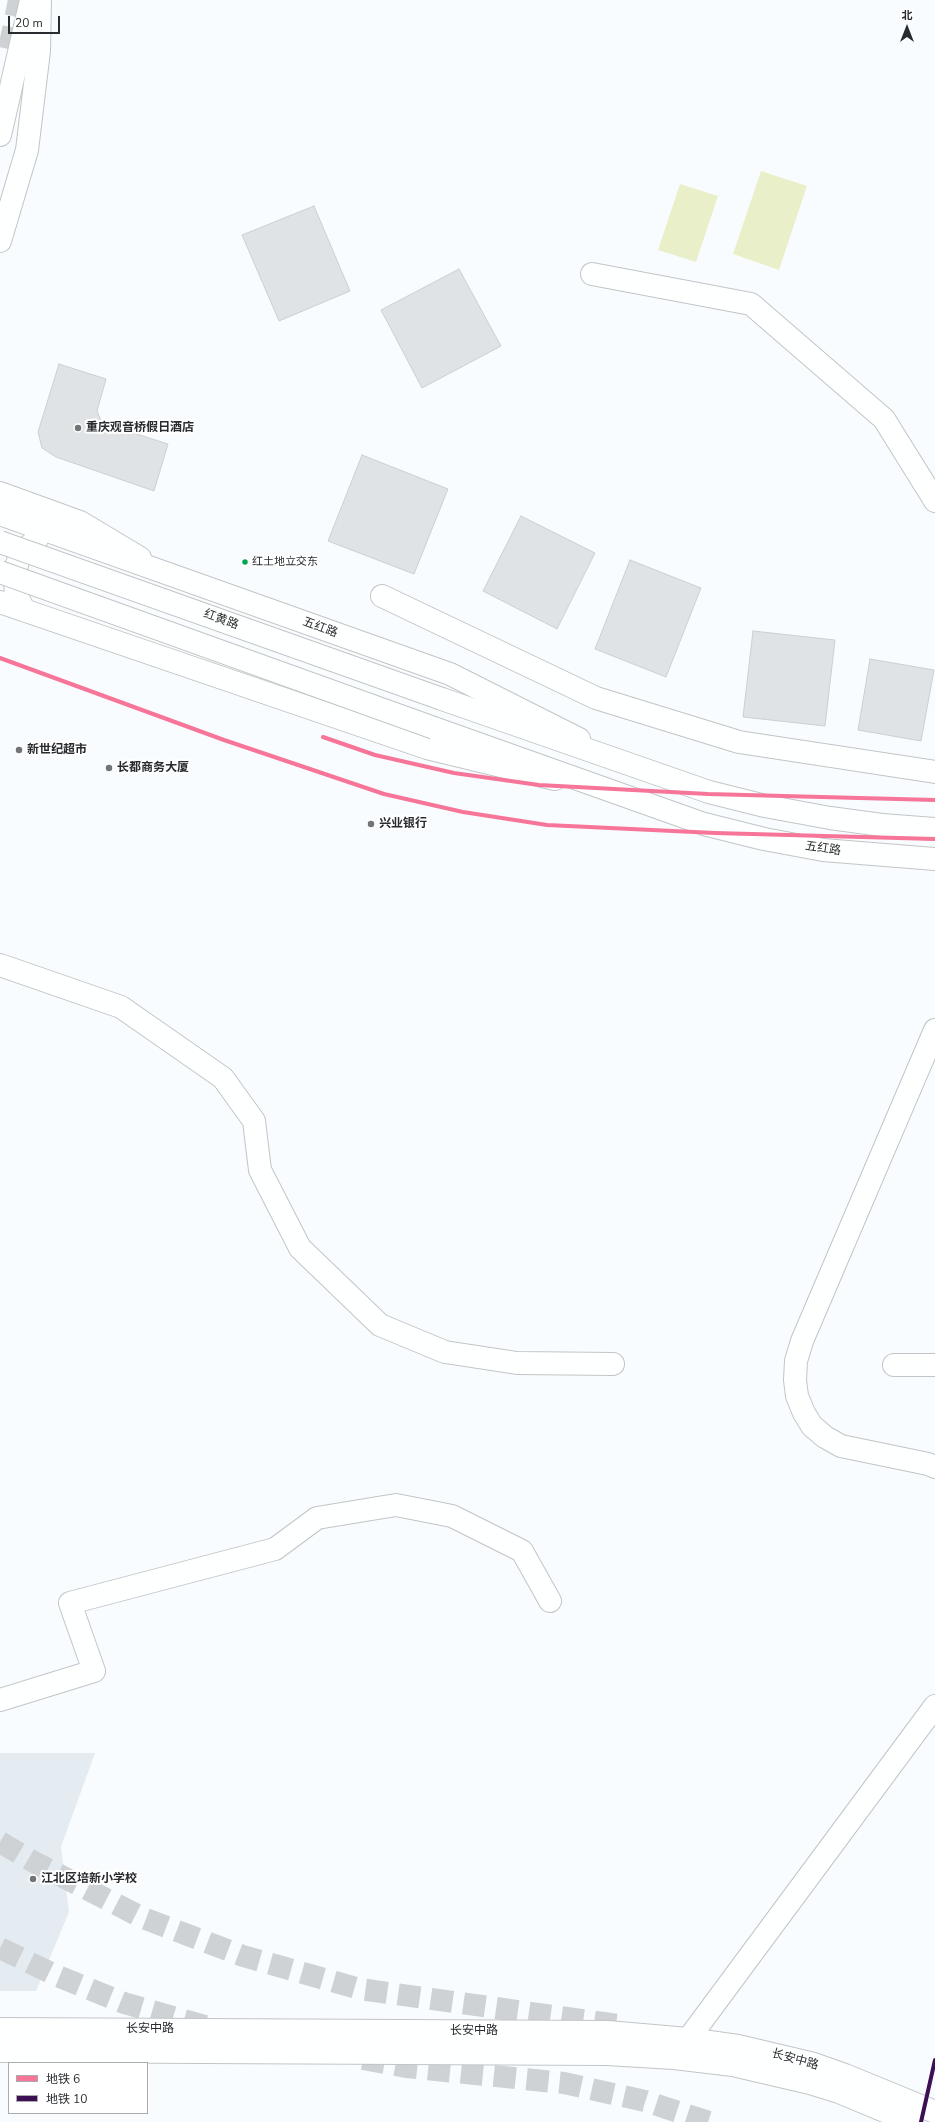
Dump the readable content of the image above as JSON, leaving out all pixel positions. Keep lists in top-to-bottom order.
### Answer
{
  "streets": {
    "main road": ["红黄路", "五红路", "长安中路"]
  },
  "crossings": [
    ["红黄路", "五红路"]
  ],
  "places": [
    "重庆观音桥假日酒店",
    "红土地立交东",
    "新世纪超市",
    "长都商务大厦",
    "兴业银行",
    "江北区培新小学校"
  ],
  "lines": ["metro line 6", "metro line 10"],
  "legend": ["地铁 6", "地铁 10"],
  "scale_bar": "20 m",
  "north": "top"
}
